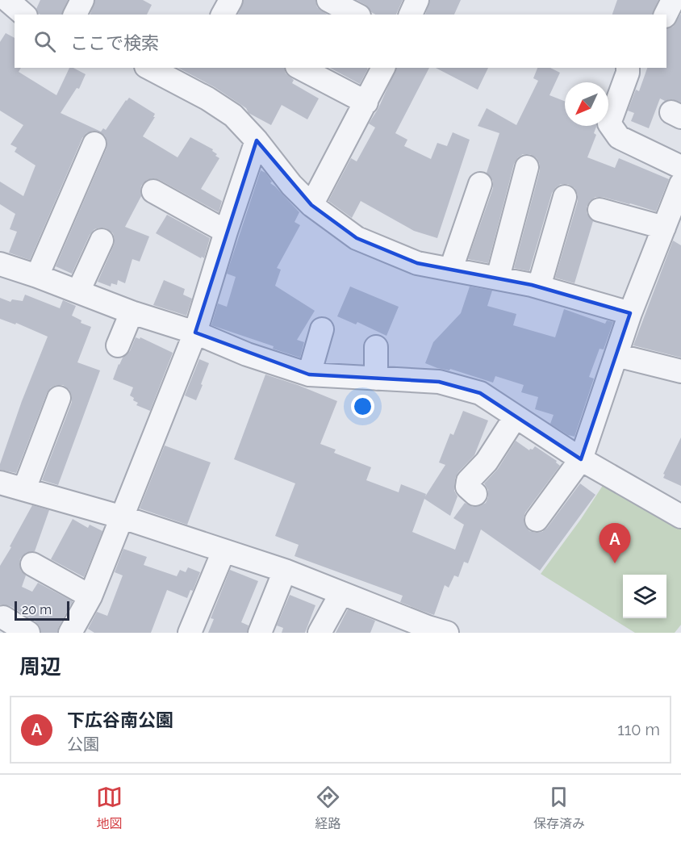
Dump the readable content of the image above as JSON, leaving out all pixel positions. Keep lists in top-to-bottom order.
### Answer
{
  "scale_bar": "20 m",
  "north": "bottom left",
  "page": {
    "search": "ここで検索",
    "pins": "A",
    "scale": "20 m",
    "heading": "周辺",
    "list": [
      {
        "mark": "A",
        "name": "下広谷南公園",
        "note": "公園",
        "value": "110 m"
      }
    ],
    "nav": ["地図", "経路", "保存済み"]
  }
}
